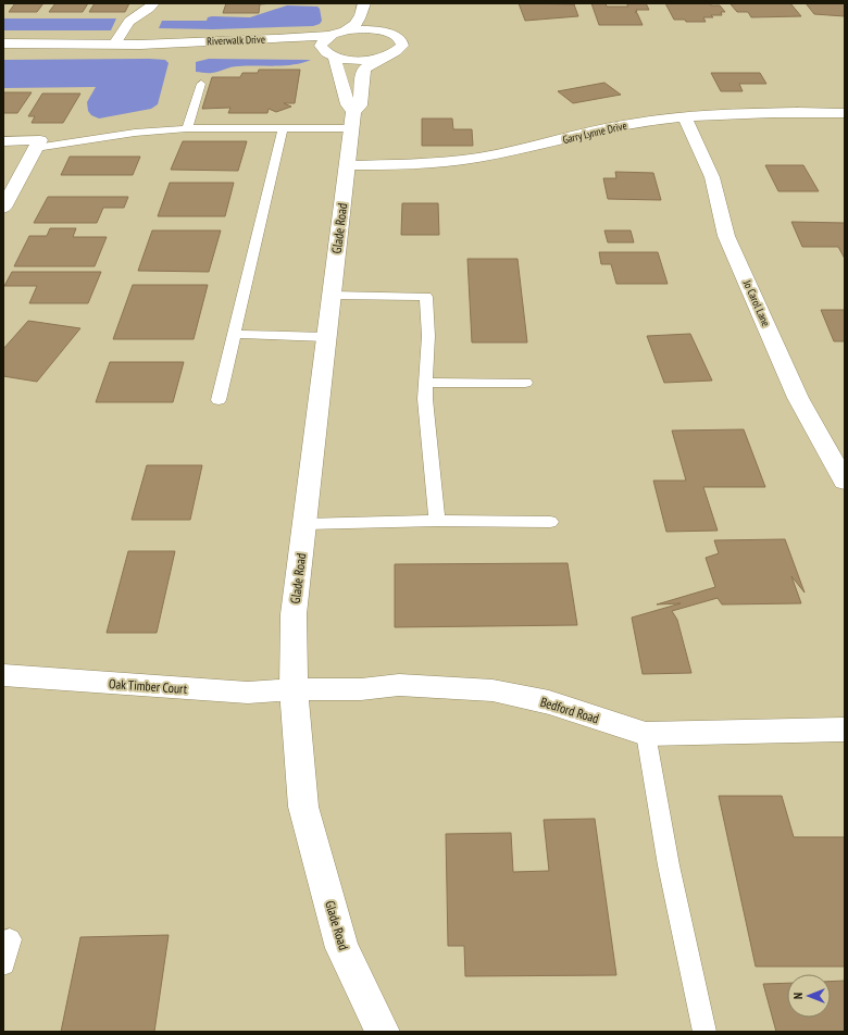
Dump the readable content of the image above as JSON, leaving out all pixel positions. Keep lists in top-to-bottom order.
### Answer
{
  "streets": {
    "street": [
      "Riverwalk Drive",
      "Garry Lynne Drive",
      "Glade Road",
      "Jo Carol Lane",
      "Oak Timber Court",
      "Bedford Road"
    ]
  },
  "crossings": [
    ["Riverwalk Drive", "Glade Road"],
    ["Garry Lynne Drive", "Glade Road"],
    ["Garry Lynne Drive", "Jo Carol Lane"],
    ["Glade Road", "Oak Timber Court"],
    ["Glade Road", "Bedford Road"],
    ["Oak Timber Court", "Bedford Road"]
  ],
  "north": "left"
}
